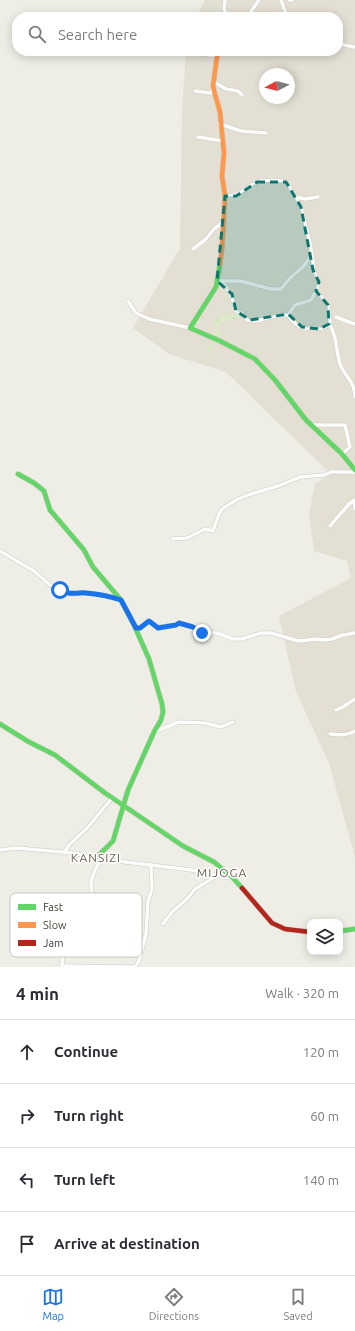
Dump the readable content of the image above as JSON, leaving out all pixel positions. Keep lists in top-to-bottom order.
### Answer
{
  "districts": ["KANSIZI", "MIJOGA"],
  "legend": ["Fast", "Slow", "Jam"],
  "north": "left",
  "page": {
    "search": "Search here",
    "heading": ["4 min", "Walk · 320 m"],
    "list": [
      ["Continue", "120 m"],
      ["Turn right", "60 m"],
      ["Turn left", "140 m"],
      "Arrive at destination"
    ],
    "nav": ["Map", "Directions", "Saved"]
  }
}
